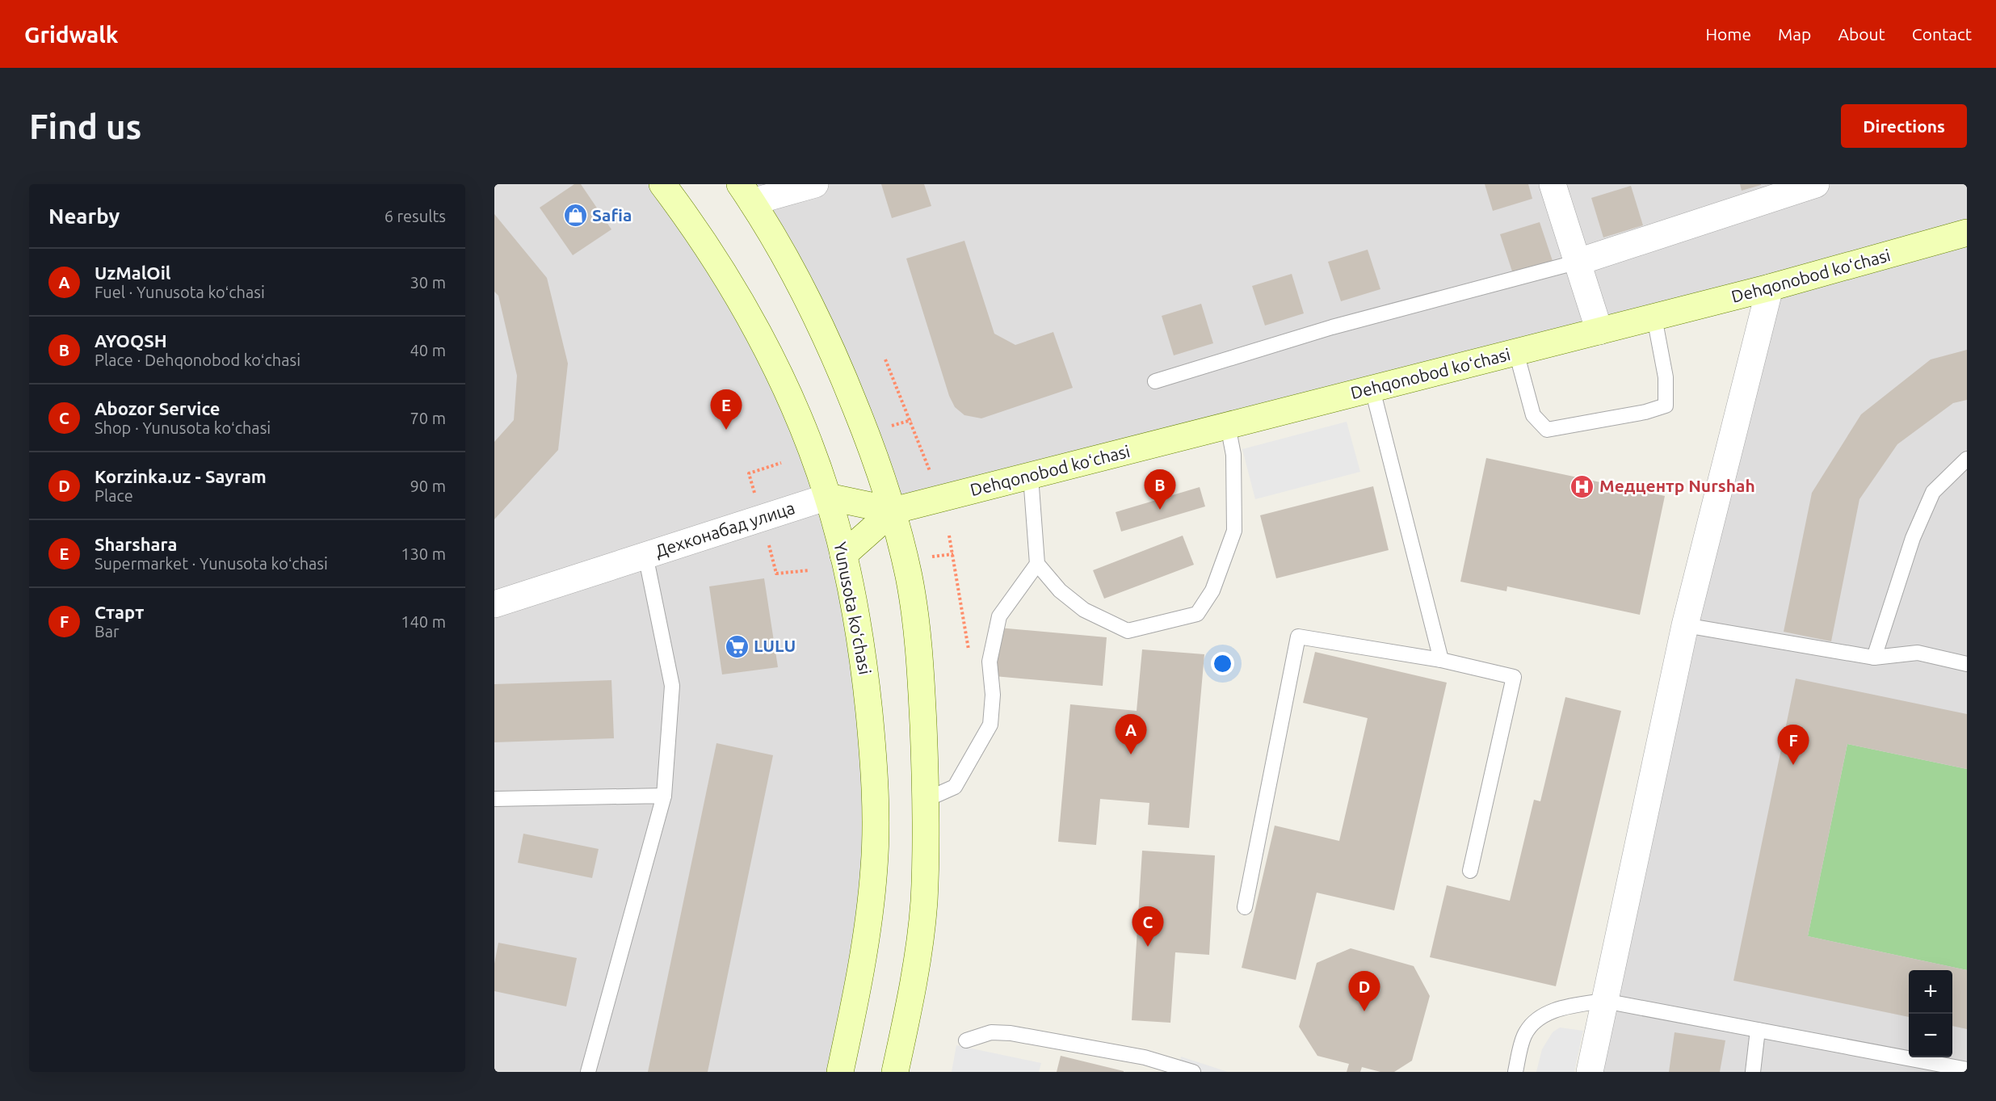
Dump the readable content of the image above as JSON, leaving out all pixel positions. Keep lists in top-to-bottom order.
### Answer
{
  "streets": {
    "main road": ["Dehqonobod koʻchasi", "Дехконабад улица", "Yunusota koʻchasi"]
  },
  "crossings": [
    ["Dehqonobod koʻchasi", "Дехконабад улица"],
    ["Дехконабад улица", "Yunusota koʻchasi"]
  ],
  "places": {
    "shop": ["Safia"],
    "hospital": ["Медцентр Nurshah"],
    "supermarket": ["LULU"]
  },
  "page": {
    "header": "Gridwalk",
    "nav": [
      "Home",
      "Map",
      "About",
      "Contact"
    ],
    "buttons": "Directions",
    "title": "Find us",
    "heading": ["Nearby", "6 results"],
    "list": [
      {
        "mark": "A",
        "name": "UzMalOil",
        "note": "Fuel · Yunusota koʻchasi",
        "value": "30 m"
      },
      {
        "mark": "B",
        "name": "AYOQSH",
        "note": "Place · Dehqonobod koʻchasi",
        "value": "40 m"
      },
      {
        "mark": "C",
        "name": "Abozor Service",
        "note": "Shop · Yunusota koʻchasi",
        "value": "70 m"
      },
      {
        "mark": "D",
        "name": "Korzinka.uz - Sayram",
        "note": "Place",
        "value": "90 m"
      },
      {
        "mark": "E",
        "name": "Sharshara",
        "note": "Supermarket · Yunusota koʻchasi",
        "value": "130 m"
      },
      {
        "mark": "F",
        "name": "Старт",
        "note": "Bar",
        "value": "140 m"
      }
    ],
    "pins": [
      "E",
      "B",
      "A",
      "F",
      "C",
      "D"
    ],
    "map_buttons": ["+", "−"]
  }
}
